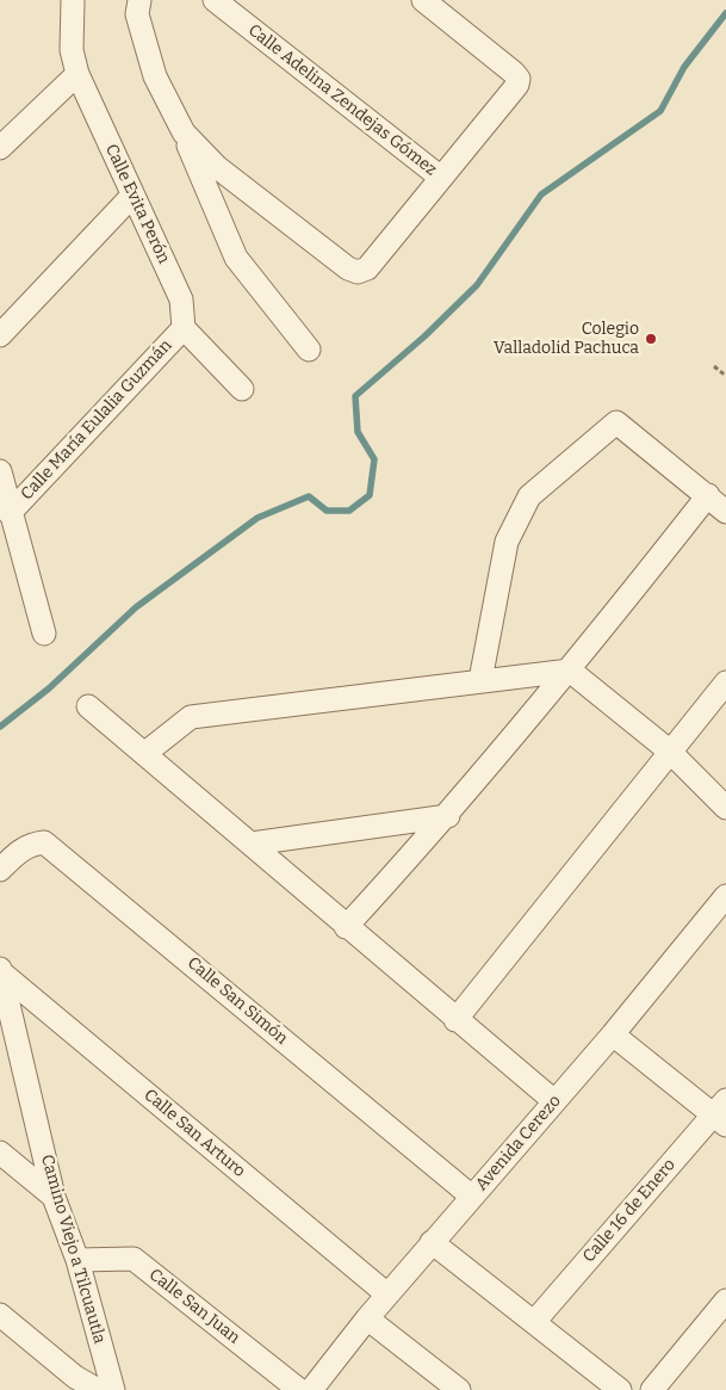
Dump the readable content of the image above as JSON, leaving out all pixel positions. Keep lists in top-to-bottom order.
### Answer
{
  "streets": {
    "street": [
      "Calle Adelina Zendejas Gómez",
      "Calle Evita Perón",
      "Calle María Eulalia Guzmán",
      "Calle San Simón",
      "Calle San Arturo",
      "Avenida Cerezo",
      "Calle 16 de Enero",
      "Camino Viejo a Tilcuautla",
      "Calle San Juan"
    ]
  },
  "crossings": [
    ["Calle Evita Perón", "Calle María Eulalia Guzmán"],
    ["Calle San Simón", "Avenida Cerezo"],
    ["Calle San Arturo", "Avenida Cerezo"],
    ["Calle San Arturo", "Camino Viejo a Tilcuautla"],
    ["Camino Viejo a Tilcuautla", "Calle San Juan"]
  ],
  "places": ["Colegio Valladolid Pachuca"]
}
